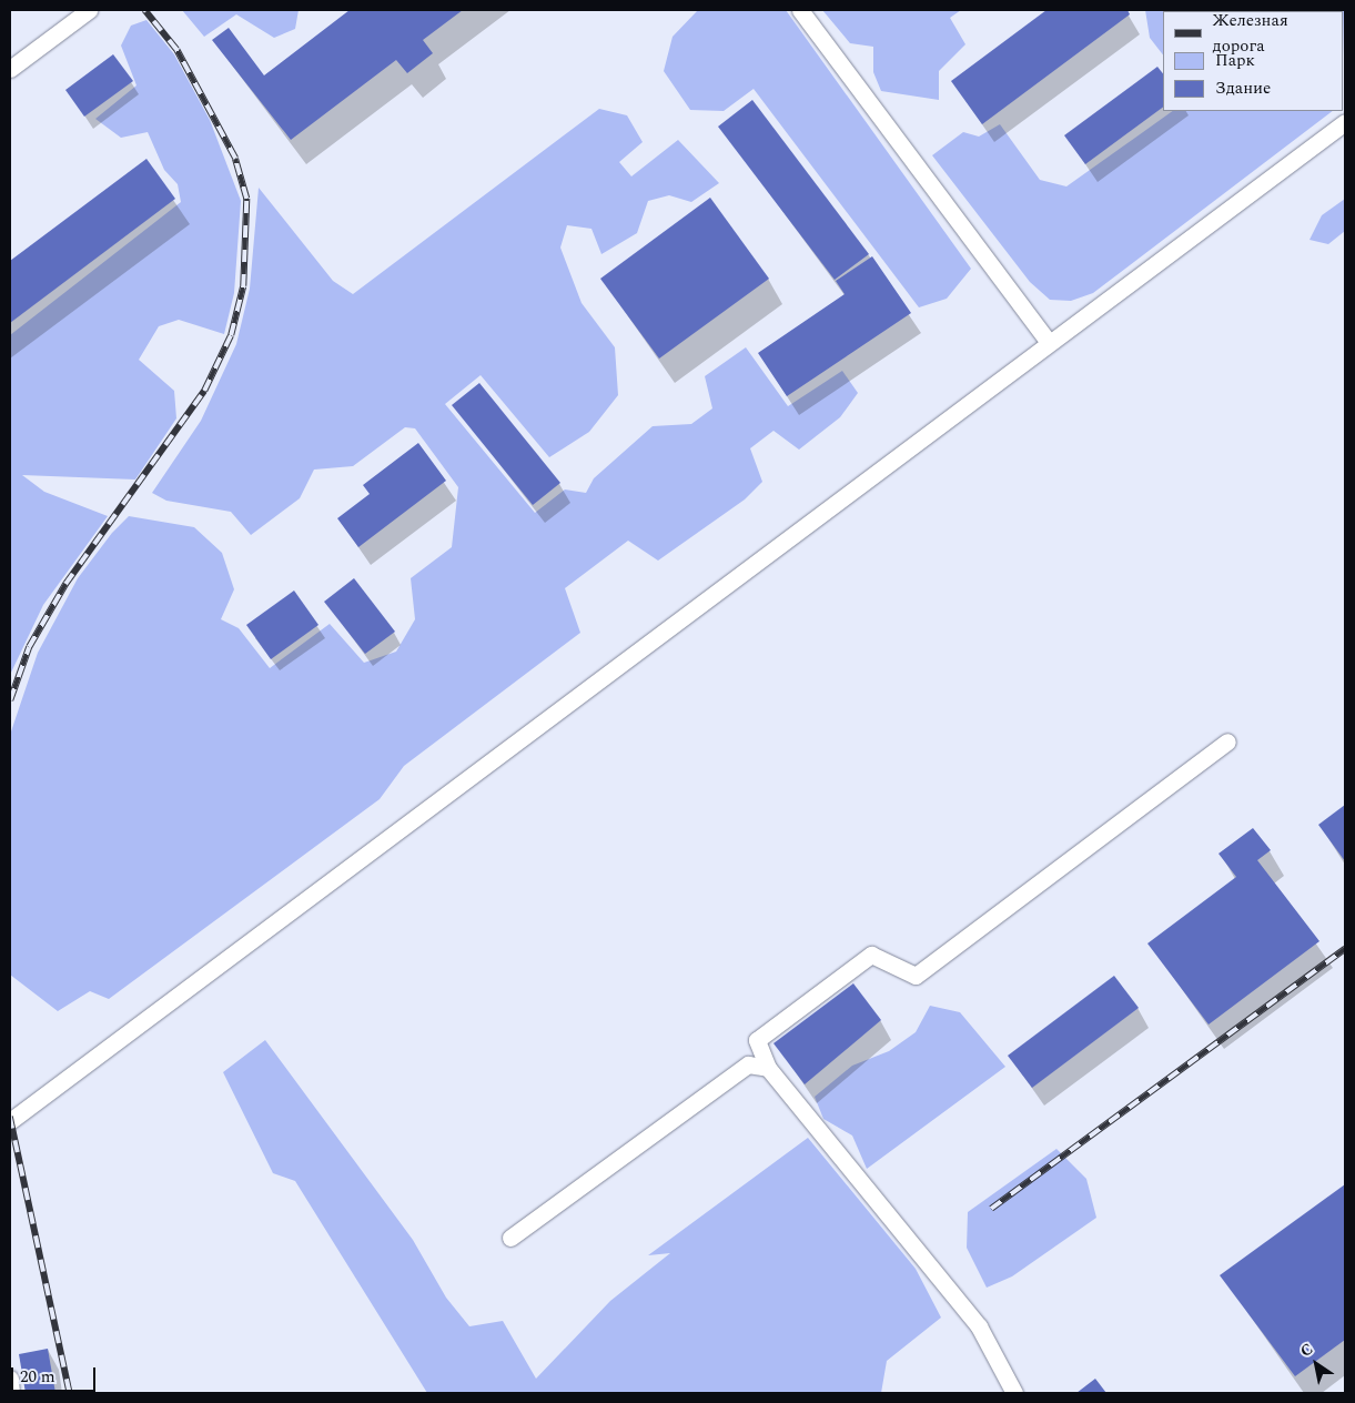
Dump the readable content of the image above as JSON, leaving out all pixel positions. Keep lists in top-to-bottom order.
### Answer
{
  "legend": ["Железная дорога", "Парк", "Здание"],
  "scale_bar": "20 m",
  "north": "top left"
}
